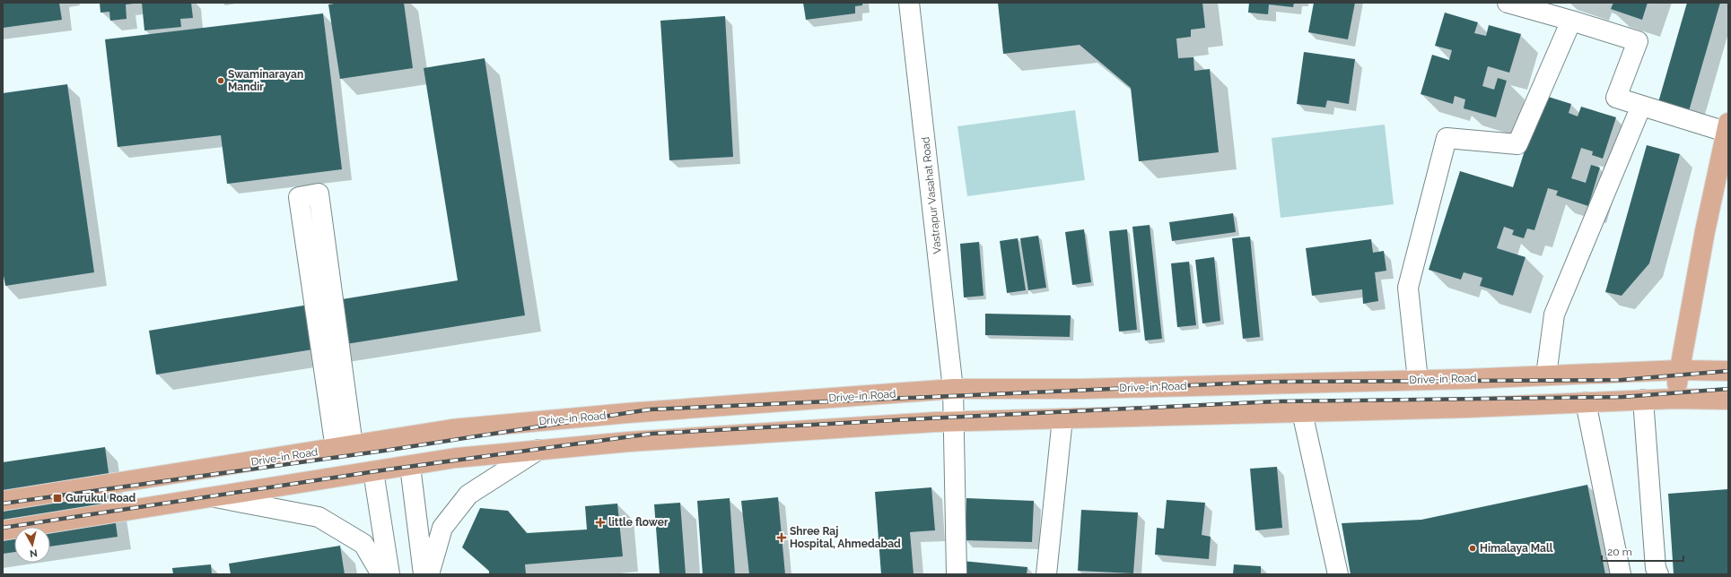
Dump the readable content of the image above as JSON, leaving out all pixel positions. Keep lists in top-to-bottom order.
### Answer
{
  "streets": {
    "main road": ["Drive-in Road"],
    "street": ["Vastrapur Vasahat Road"]
  },
  "crossings": [
    ["Vastrapur Vasahat Road", "Drive-in Road"]
  ],
  "places": {
    "other": ["Swaminarayan Mandir", "Himalaya Mall"],
    "transit": ["Gurukul Road"],
    "health": ["little flower", "Shree Raj Hospital, Ahmedabad"]
  },
  "scale_bar": "20 m",
  "north": "bottom"
}
